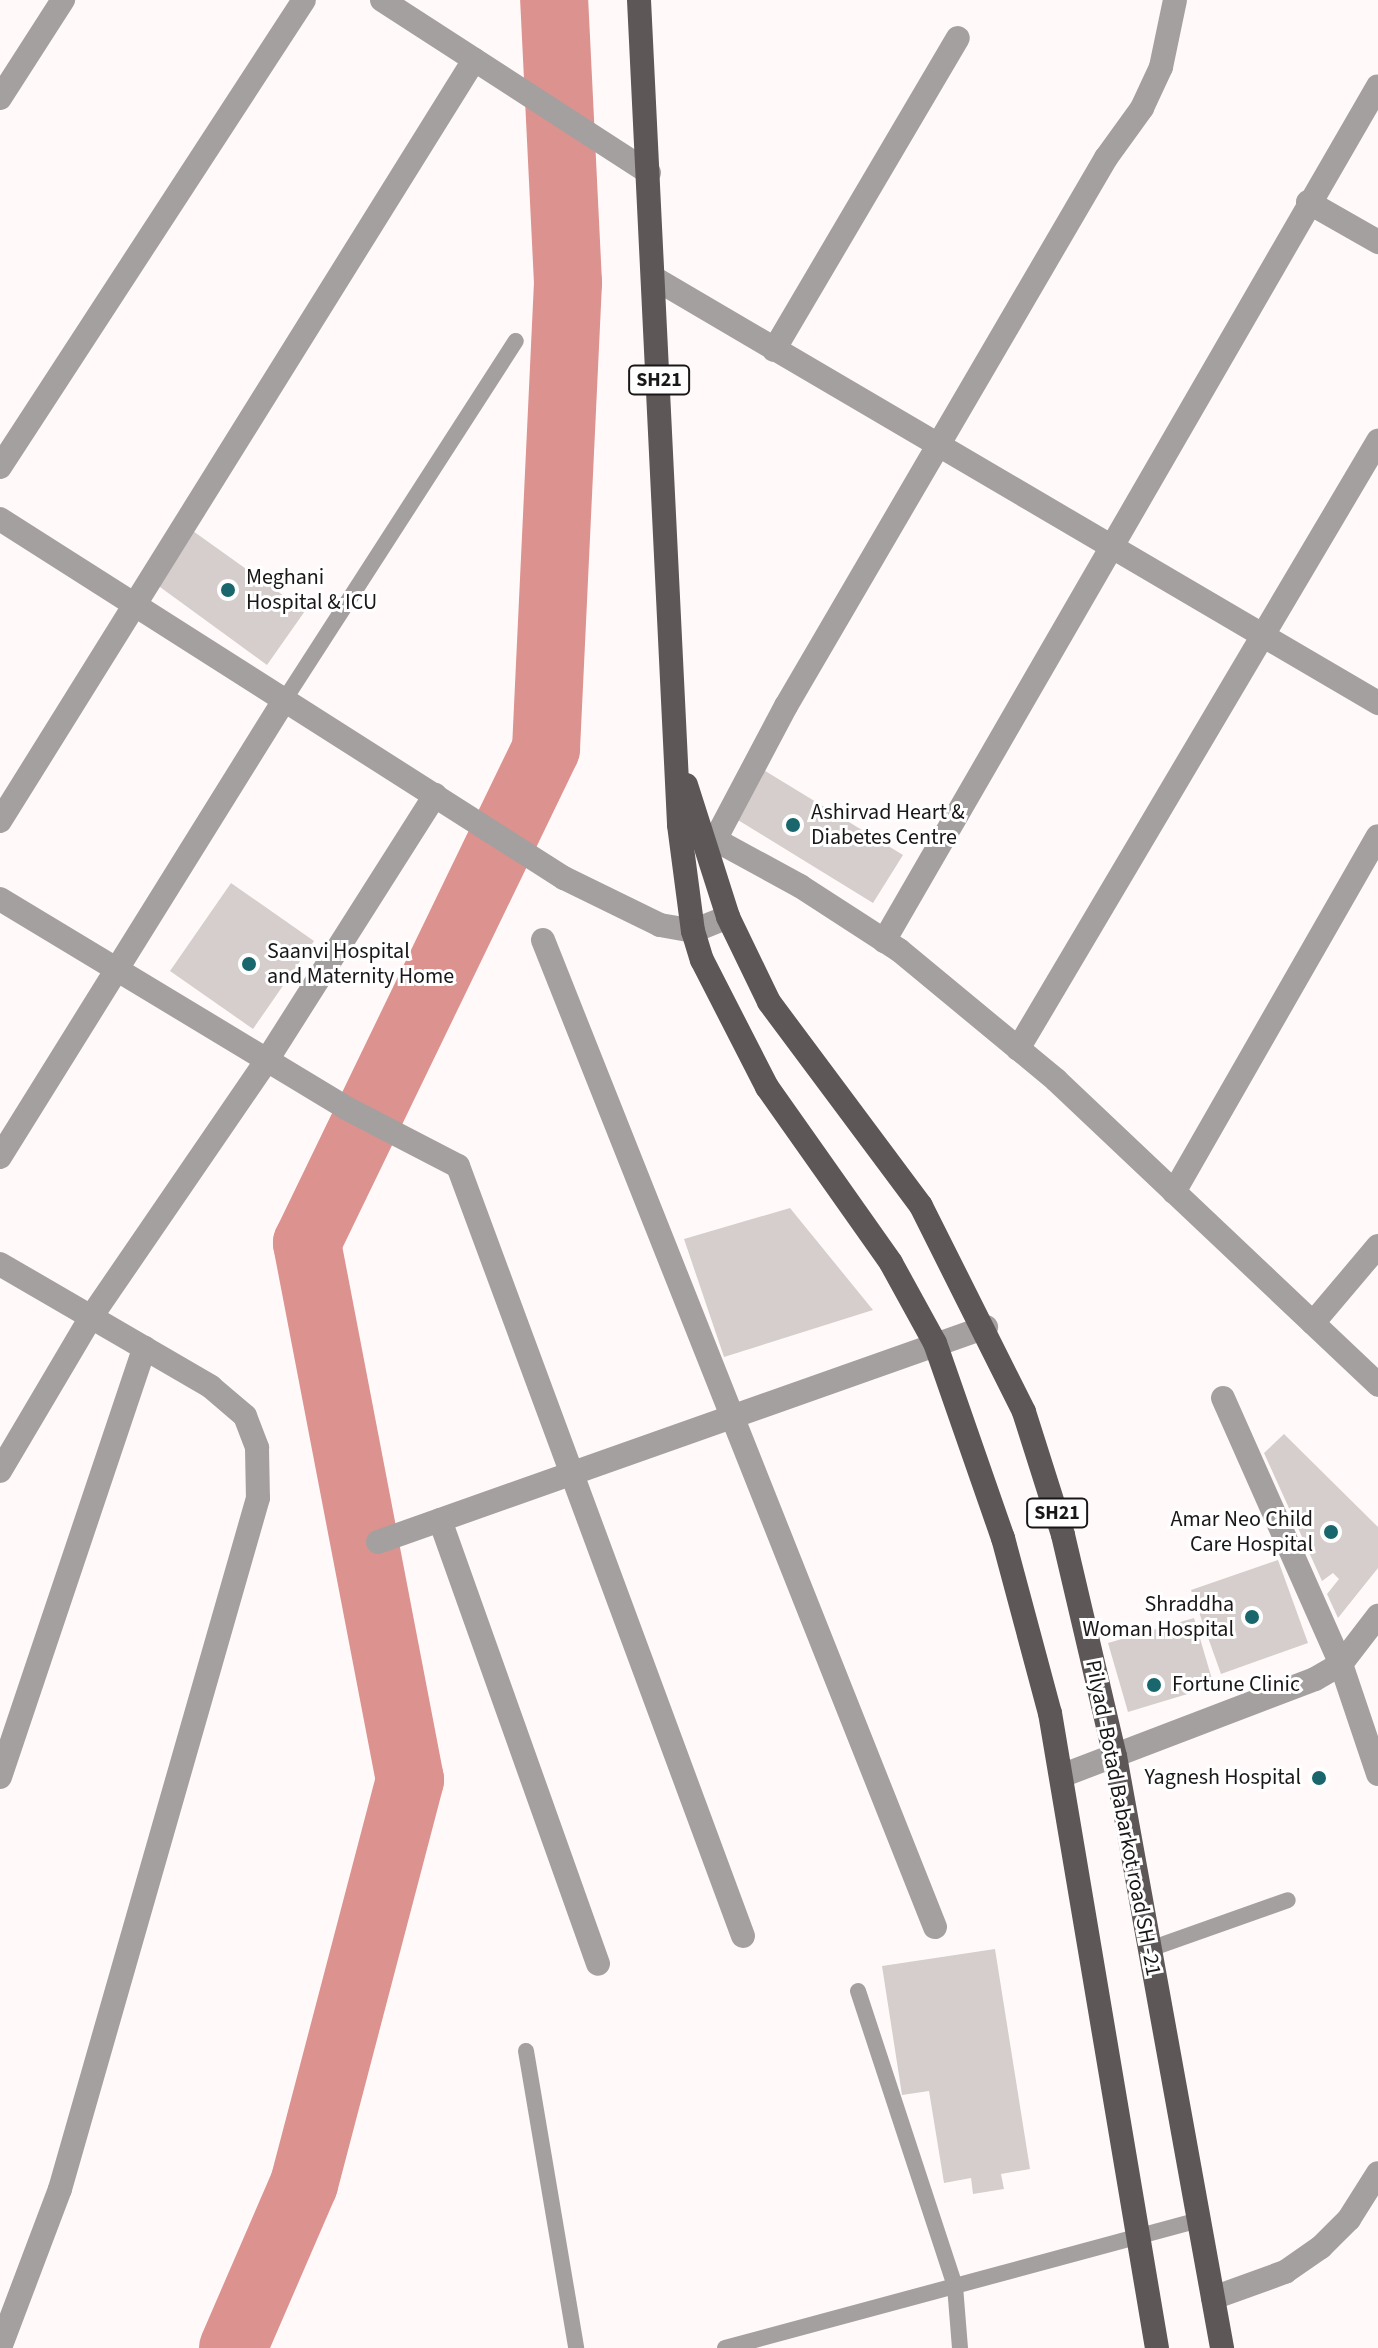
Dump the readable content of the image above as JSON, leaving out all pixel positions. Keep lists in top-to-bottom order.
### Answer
{
  "streets": {
    "main road": ["SH21", "Pilyad -Botad Babarkot road SH -21"]
  },
  "places": [
    "Meghani Hospital & ICU",
    "Ashirvad Heart & Diabetes Centre",
    "Saanvi Hospital and Maternity Home",
    "Amar Neo Child Care Hospital",
    "Shraddha Woman Hospital",
    "Fortune Clinic",
    "Yagnesh Hospital"
  ]
}
